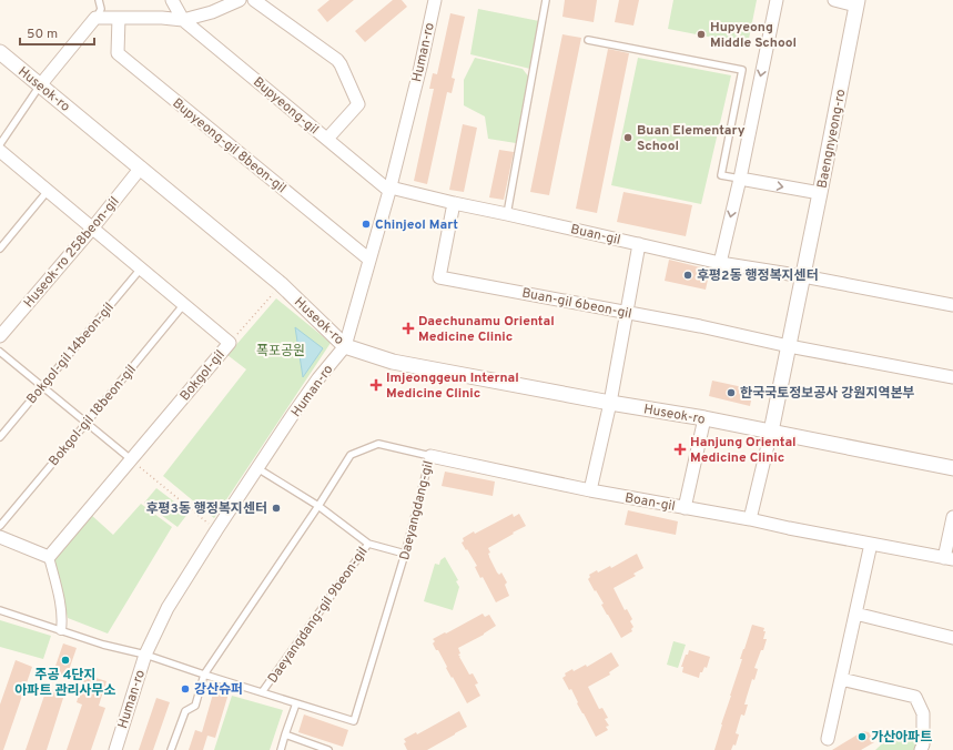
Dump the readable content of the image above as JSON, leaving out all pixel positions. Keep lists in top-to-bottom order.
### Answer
{
  "streets": {
    "street": [
      "Human-ro",
      "Huseok-ro",
      "Bupyeong-gil",
      "Baengnyeong-ro",
      "Bupyeong-gil 8beon-gil",
      "Buan-gil",
      "Huseok-ro 258beon-gil",
      "Buan-gil 6beon-gil",
      "Bokgol-gil",
      "Boan-gil"
    ],
    "lane": [
      "Bokgol-gil 14beon-gil",
      "Bokgol-gil 18beon-gil",
      "Daeyangdang-gil",
      "Daeyangdang-gil 9beon-gil"
    ]
  },
  "crossings": [
    ["Human-ro", "Huseok-ro"],
    ["Human-ro", "Bupyeong-gil"],
    ["Human-ro", "Bupyeong-gil 8beon-gil"],
    ["Human-ro", "Buan-gil"],
    ["Human-ro", "Daeyangdang-gil"],
    ["Human-ro", "Daeyangdang-gil 9beon-gil"],
    ["Huseok-ro", "Baengnyeong-ro"],
    ["Huseok-ro", "Huseok-ro 258beon-gil"],
    ["Bupyeong-gil", "Buan-gil"],
    ["Baengnyeong-ro", "Buan-gil"],
    ["Baengnyeong-ro", "Buan-gil 6beon-gil"],
    ["Buan-gil", "Buan-gil 6beon-gil"],
    ["Huseok-ro 258beon-gil", "Bokgol-gil"],
    ["Bokgol-gil 14beon-gil", "Bokgol-gil"],
    ["Bokgol-gil", "Bokgol-gil 18beon-gil"],
    ["Boan-gil", "Daeyangdang-gil"],
    ["Daeyangdang-gil", "Daeyangdang-gil 9beon-gil"]
  ],
  "parks": ["폭포공원"],
  "places": {
    "other": [
      "Hupyeong Middle School",
      "Buan Elementary School",
      "Chinjeol Mart",
      "후평2동 행정복지센터",
      "한국국토정보공사 강원지역본부",
      "후평3동 행정복지센터",
      "주공 4단지 아파트 관리사무소",
      "강산슈퍼",
      "가산아파트"
    ],
    "health": ["Daechunamu Oriental Medicine Clinic", "Imjeonggeun Internal Medicine Clinic", "Hanjung Oriental Medicine Clinic"]
  },
  "scale_bar": "50 m"
}
